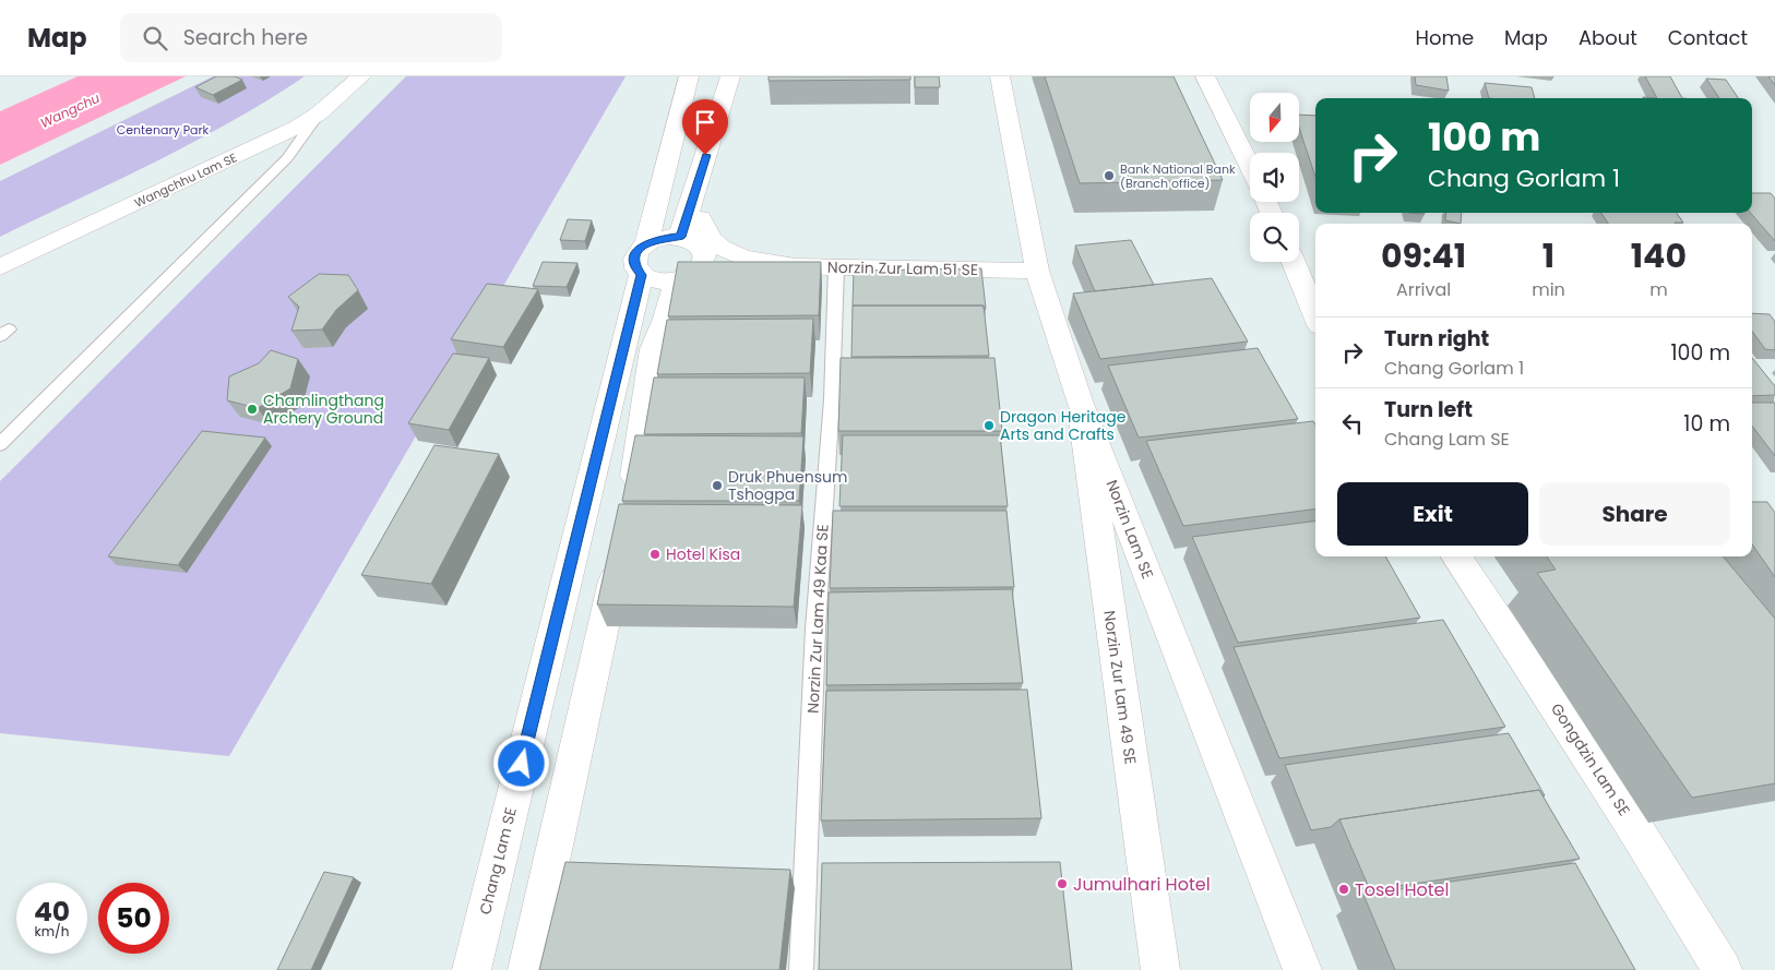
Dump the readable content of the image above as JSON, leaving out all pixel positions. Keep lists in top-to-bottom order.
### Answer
{
  "streets": {
    "main road": [
      "Wangchhu Lam SE",
      "Norzin Zur Lam 51 SE",
      "Norzin Lam SE",
      "Norzin Zur Lam 49 SE",
      "Gongdzin Lam SE",
      "Chang Lam SE"
    ],
    "lane": ["Norzin Zur Lam 49 Kaa SE"]
  },
  "crossings": [
    ["Norzin Zur Lam 51 SE", "Norzin Lam SE"],
    ["Norzin Zur Lam 51 SE", "Norzin Zur Lam 49 Kaa SE"],
    ["Norzin Zur Lam 51 SE", "Chang Lam SE"],
    ["Norzin Lam SE", "Norzin Zur Lam 49 SE"]
  ],
  "water": ["Wangchu"],
  "parks": ["Centenary Park"],
  "places": [
    "Bank National Bank (Branch office)",
    "Chamlingthang Archery Ground",
    "Dragon Heritage Arts and Crafts",
    "Druk Phuensum Tshogpa",
    "Hotel Kisa",
    "Jumulhari Hotel",
    "Tosel Hotel"
  ],
  "north": "bottom",
  "page": {
    "header": "Map",
    "search": "Search here",
    "nav": [
      "Home",
      "Map",
      "About",
      "Contact"
    ],
    "turn": ["100 m", "Chang Gorlam 1"],
    "eta": [
      "09:41",
      "Arrival",
      "1",
      "min",
      "140",
      "m"
    ],
    "list": [
      {
        "name": "Turn right",
        "note": "Chang Gorlam 1",
        "value": "100 m"
      },
      {
        "name": "Turn left",
        "note": "Chang Lam SE",
        "value": "10 m"
      }
    ],
    "buttons": ["Exit", "Share"],
    "speed": "40 km/h",
    "limit": "50"
  }
}
